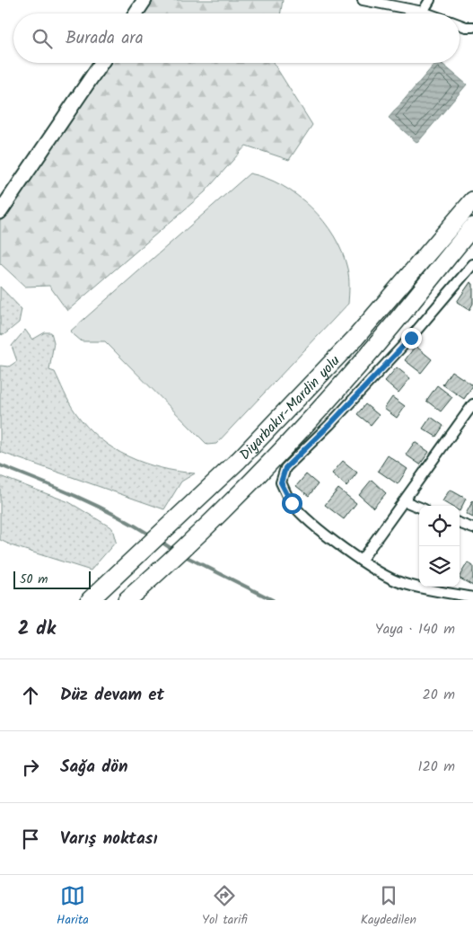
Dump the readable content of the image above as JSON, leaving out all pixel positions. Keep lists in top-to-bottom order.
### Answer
{
  "streets": {
    "highway": ["Diyarbakır-Mardin yolu"]
  },
  "scale_bar": "50 m",
  "page": {
    "search": "Burada ara",
    "scale": "50 m",
    "heading": ["2 dk", "Yaya · 140 m"],
    "list": [
      ["Düz devam et", "20 m"],
      ["Sağa dön", "120 m"],
      "Varış noktası"
    ],
    "nav": ["Harita", "Yol tarifi", "Kaydedilen"]
  }
}
